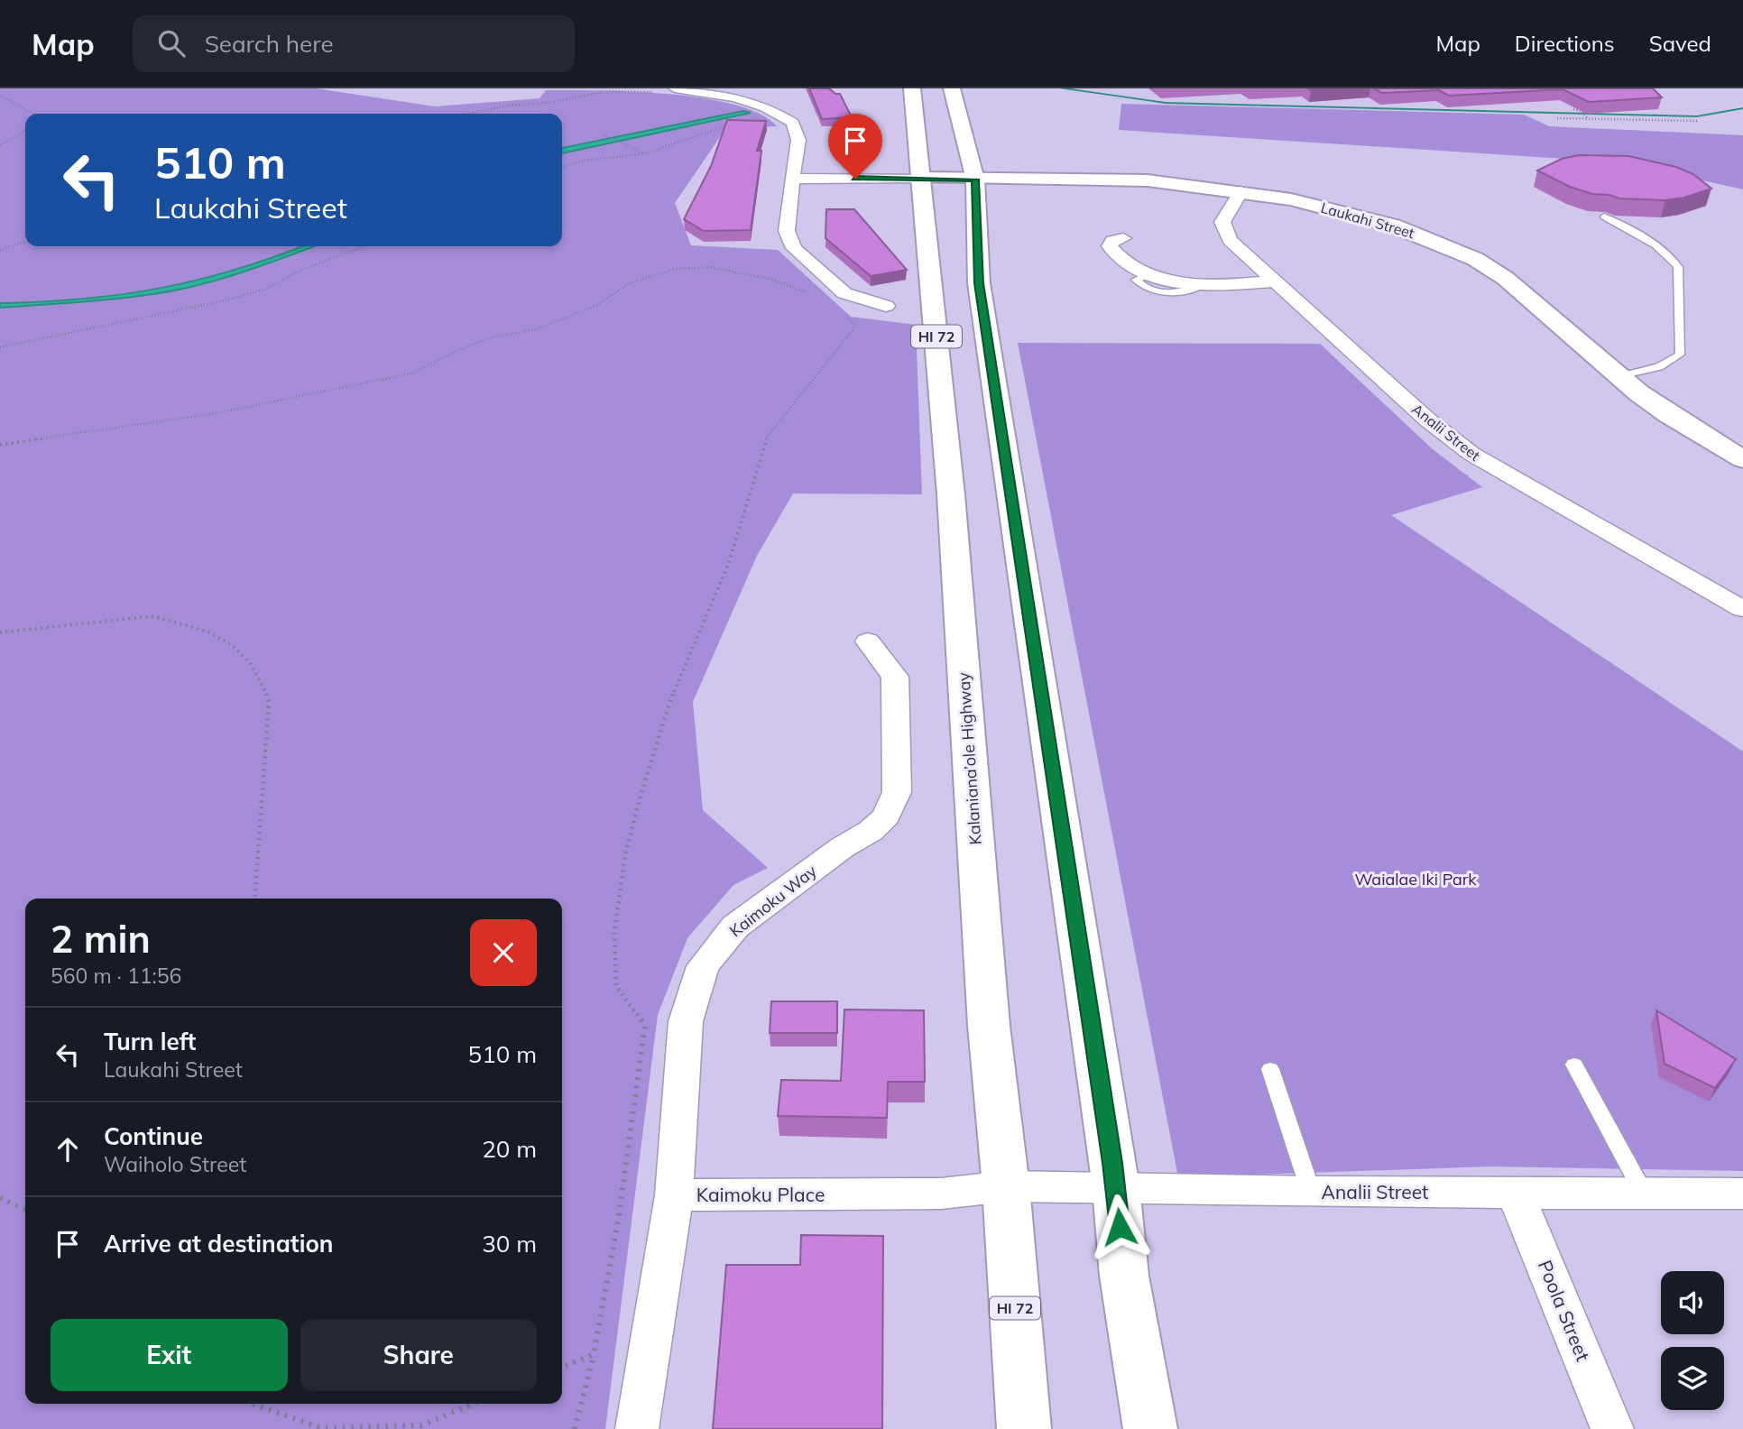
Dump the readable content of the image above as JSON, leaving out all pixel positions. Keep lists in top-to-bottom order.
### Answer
{
  "streets": {
    "main road": ["Laukahi Street", "HI 72", "Kalaniana’ole Highway"],
    "street": [
      "Analii Street",
      "Kaimoku Way",
      "Kaimoku Place",
      "Poola Street"
    ]
  },
  "crossings": [
    ["Laukahi Street", "HI 72"],
    ["Laukahi Street", "Analii Street"],
    ["Laukahi Street", "Kalaniana’ole Highway"],
    ["HI 72", "Analii Street"],
    ["Analii Street", "Kalaniana’ole Highway"],
    ["Analii Street", "Kaimoku Place"],
    ["Analii Street", "Poola Street"],
    ["Kalaniana’ole Highway", "Kaimoku Place"],
    ["Kaimoku Way", "Kaimoku Place"]
  ],
  "parks": ["Waialae Iki Park"],
  "page": {
    "header": "Map",
    "search": "Search here",
    "nav": ["Map", "Directions", "Saved"],
    "turn": ["510 m", "Laukahi Street"],
    "heading": ["2 min", "560 m · 11:56"],
    "list": [
      {
        "name": "Turn left",
        "note": "Laukahi Street",
        "value": "510 m"
      },
      {
        "name": "Continue",
        "note": "Waiholo Street",
        "value": "20 m"
      },
      {
        "name": "Arrive at destination",
        "value": "30 m"
      }
    ],
    "buttons": ["Exit", "Share"]
  }
}
